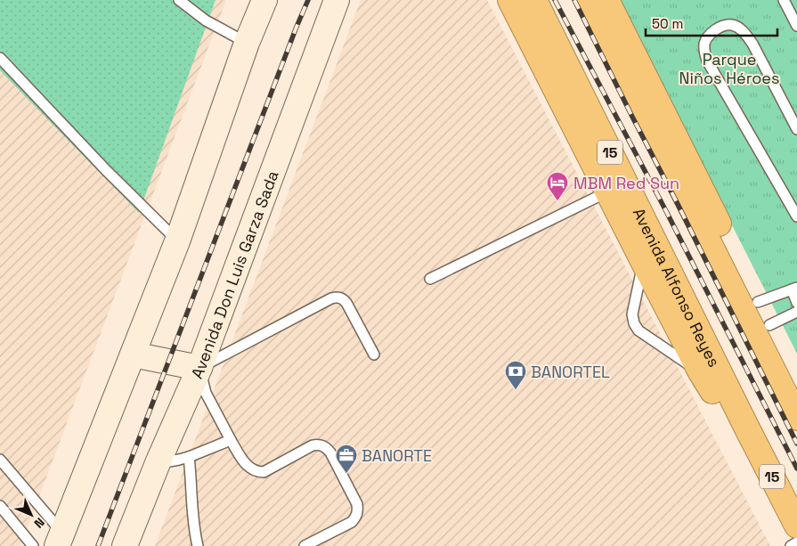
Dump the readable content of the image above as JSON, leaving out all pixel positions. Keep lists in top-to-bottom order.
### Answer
{
  "streets": {
    "highway": ["15", "Avenida Alfonso Reyes"],
    "street": ["Avenida Don Luis Garza Sada"]
  },
  "parks": ["Parque Niños Héroes"],
  "places": {
    "hotel": ["MBM Red Sun"],
    "bank": ["BANORTEL"],
    "office": ["BANORTE"]
  },
  "scale_bar": "50 m",
  "north": "bottom right"
}
